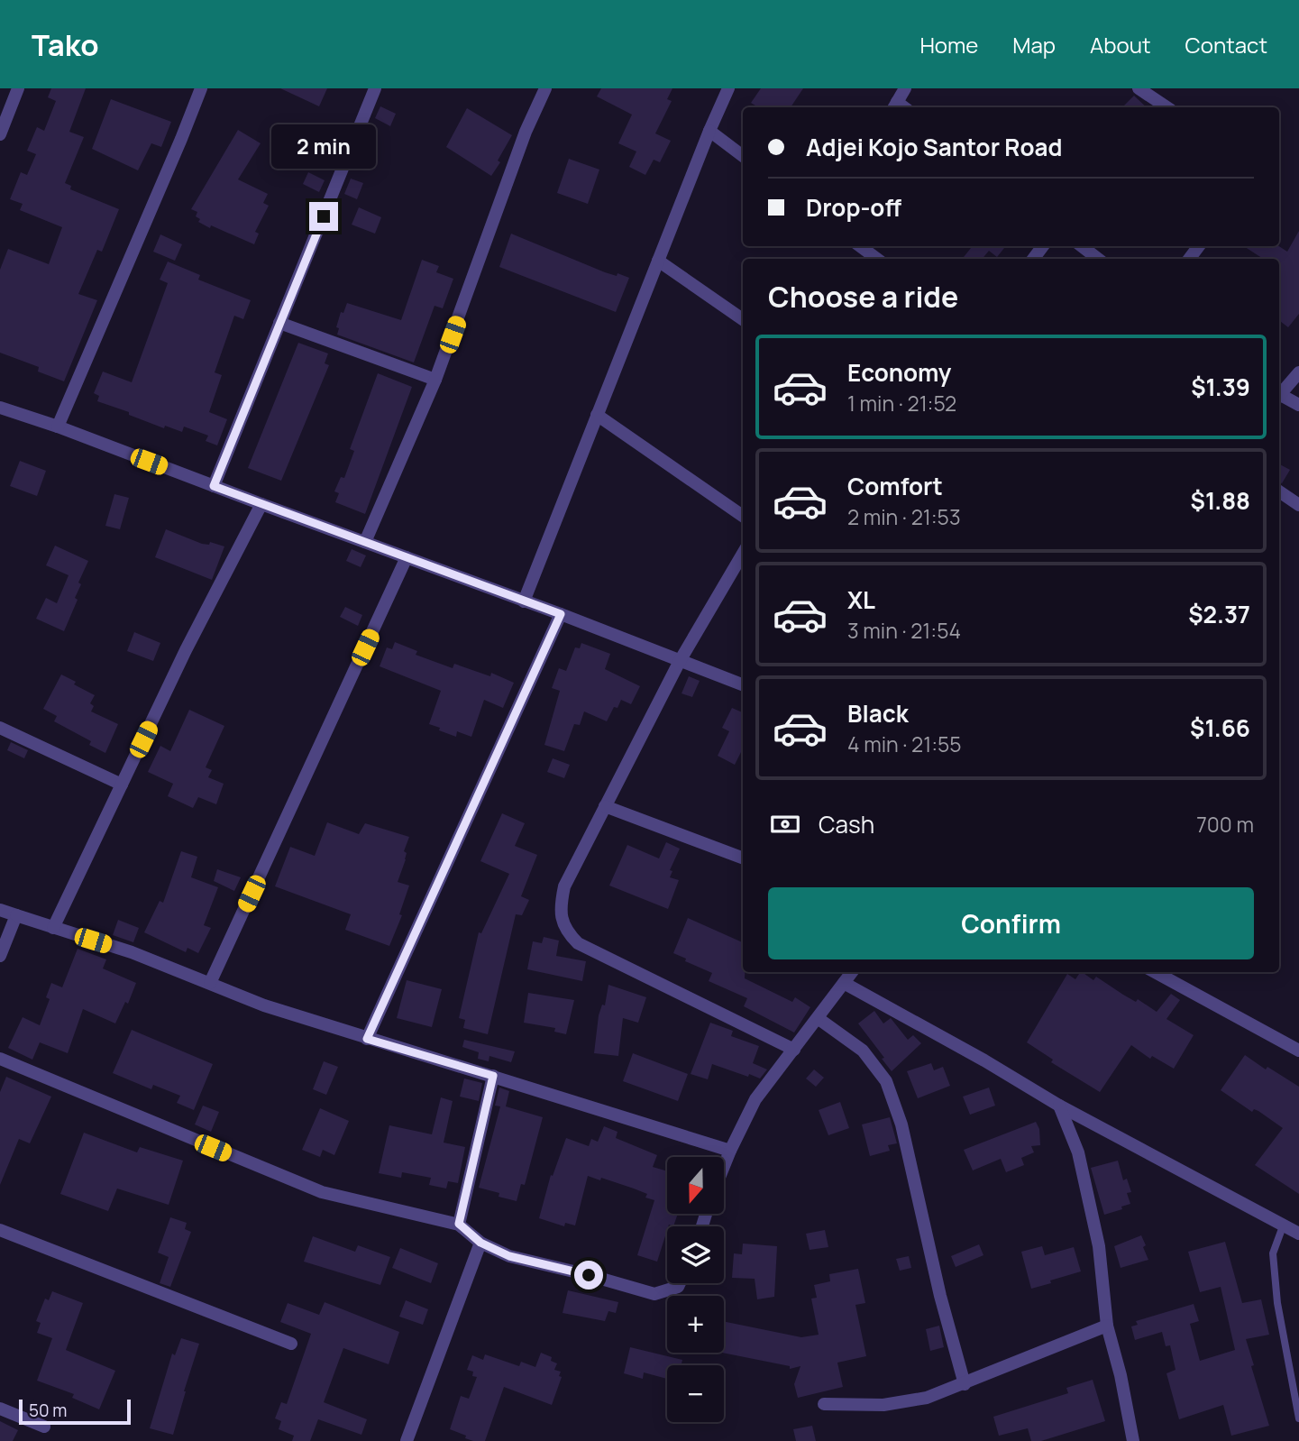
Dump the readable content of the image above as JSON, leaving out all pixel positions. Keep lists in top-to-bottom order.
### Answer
{
  "scale_bar": "50 m",
  "north": "bottom",
  "page": {
    "header": "Tako",
    "nav": [
      "Home",
      "Map",
      "About",
      "Contact"
    ],
    "banner": ["Adjei Kojo Santor Road", "Drop-off"],
    "bubble": "2 min",
    "heading": "Choose a ride",
    "list": [
      {
        "name": "Economy",
        "note": "1 min · 21:52",
        "value": "$1.39"
      },
      {
        "name": "Comfort",
        "note": "2 min · 21:53",
        "value": "$1.88"
      },
      {
        "name": "XL",
        "note": "3 min · 21:54",
        "value": "$2.37"
      },
      {
        "name": "Black",
        "note": "4 min · 21:55",
        "value": "$1.66"
      }
    ],
    "pay": ["Cash", "700 m"],
    "buttons": "Confirm",
    "map_buttons": ["+", "−"],
    "scale": "50 m"
  }
}
